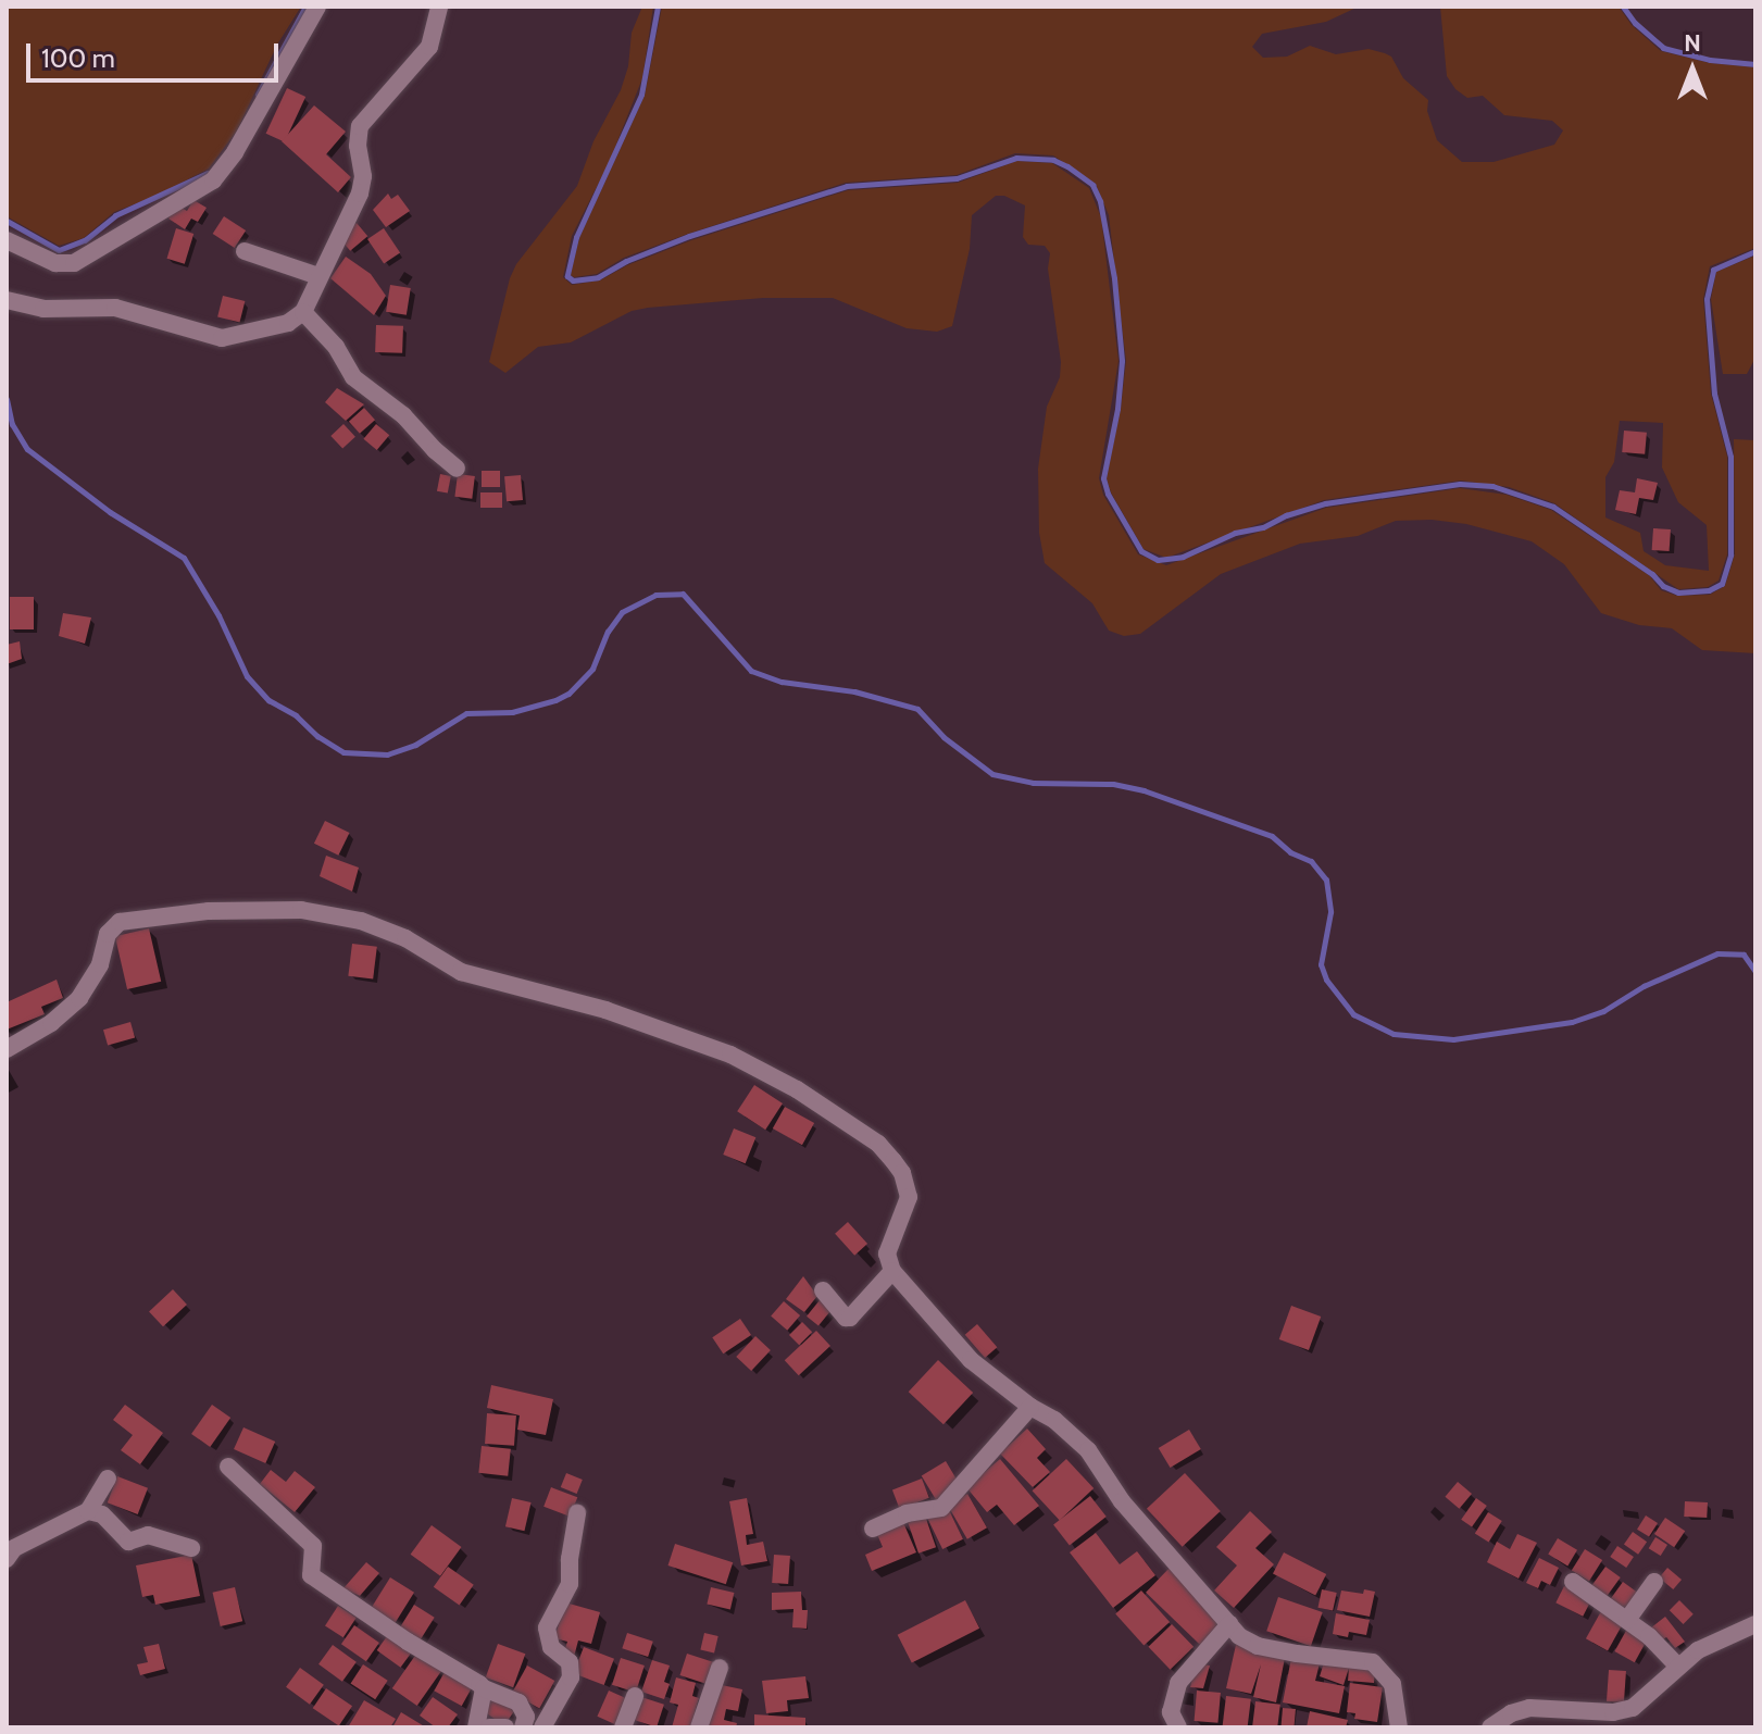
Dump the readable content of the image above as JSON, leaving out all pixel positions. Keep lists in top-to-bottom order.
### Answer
{
  "scale_bar": "100 m",
  "north": "top"
}
